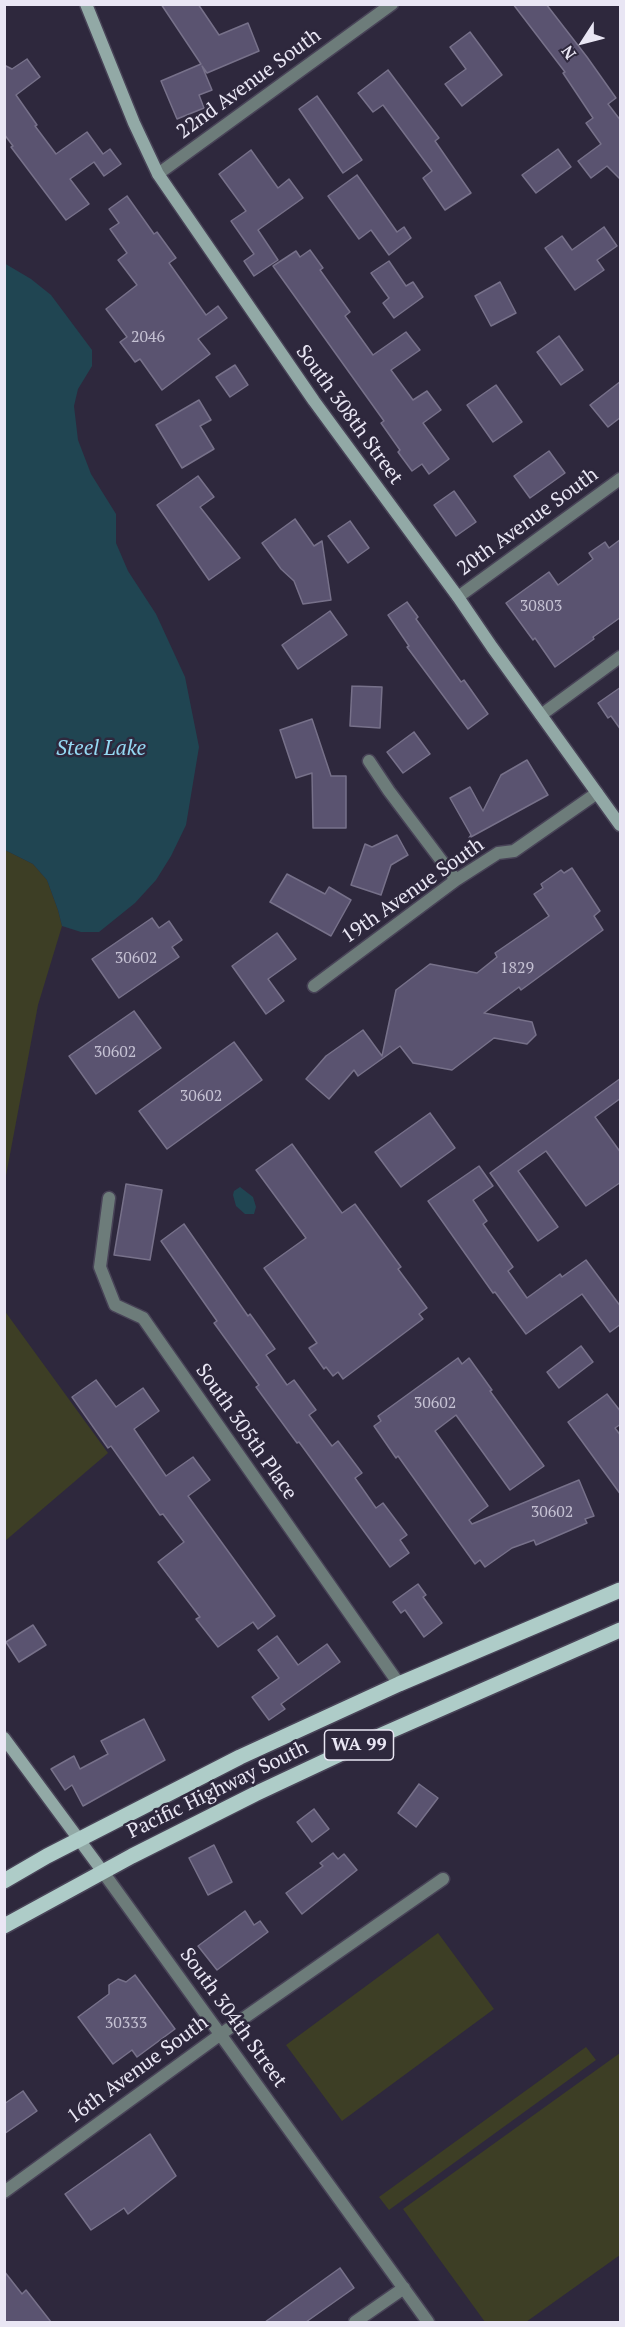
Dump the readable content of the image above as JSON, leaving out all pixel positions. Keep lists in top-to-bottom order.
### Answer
{
  "streets": {
    "main road": ["WA 99", "Pacific Highway South"],
    "street": [
      "22nd Avenue South",
      "South 308th Street",
      "20th Avenue South",
      "19th Avenue South",
      "South 305th Place",
      "South 304th Street",
      "16th Avenue South"
    ]
  },
  "crossings": [
    ["22nd Avenue South", "South 308th Street"],
    ["South 308th Street", "20th Avenue South"],
    ["South 308th Street", "19th Avenue South"],
    ["South 305th Place", "Pacific Highway South"],
    ["Pacific Highway South", "South 304th Street"],
    ["South 304th Street", "16th Avenue South"]
  ],
  "water": ["Steel Lake"],
  "house_numbers": [
    "2046",
    "30803",
    "30602",
    "1829",
    "30602",
    "30602",
    "30602",
    "30602",
    "30333"
  ],
  "north": "bottom left"
}
